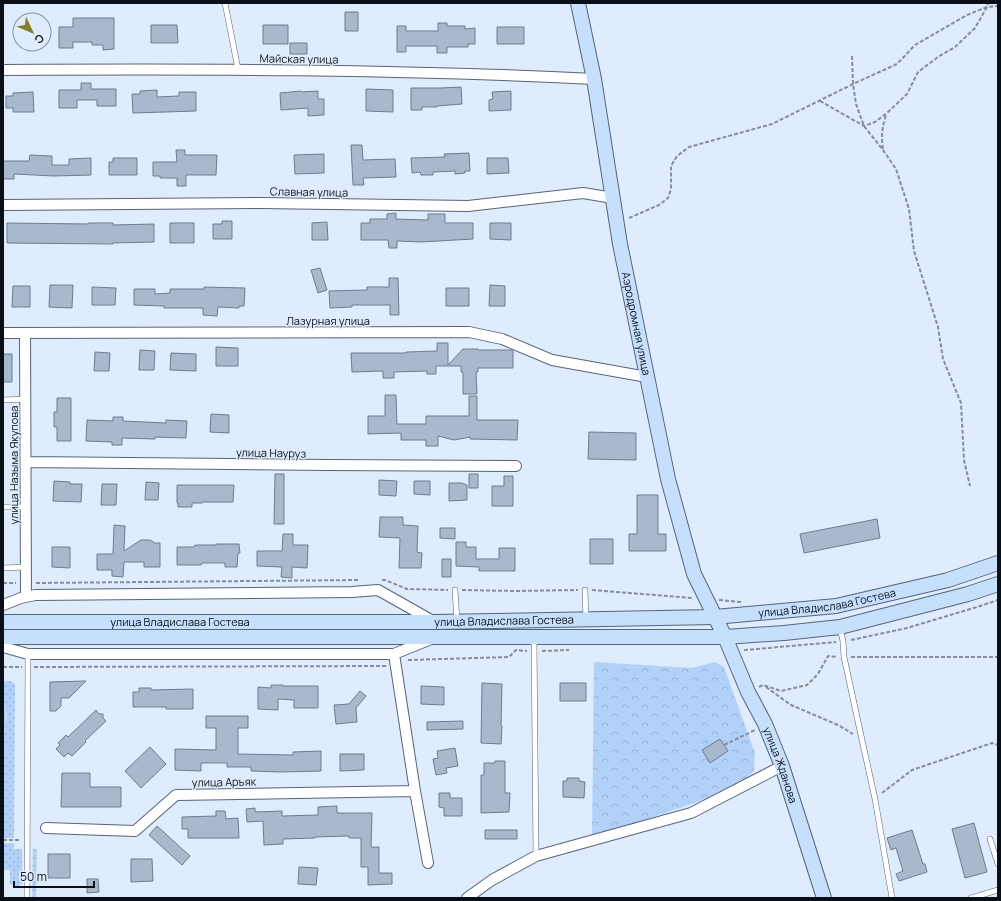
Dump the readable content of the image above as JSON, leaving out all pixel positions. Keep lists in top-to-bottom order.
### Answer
{
  "streets": {
    "main road": ["Аэродромная улица", "улица Владислава Гостева", "улица Жданова"],
    "street": [
      "Майская улица",
      "Славная улица",
      "Лазурная улица",
      "улица Науруз",
      "улица Назыма Якупова",
      "улица Аръяк"
    ]
  },
  "crossings": [
    ["Майская улица", "Аэродромная улица"],
    ["Славная улица", "Аэродромная улица"],
    ["Лазурная улица", "Аэродромная улица"],
    ["Лазурная улица", "улица Назыма Якупова"],
    ["Аэродромная улица", "улица Владислава Гостева"],
    ["Аэродромная улица", "улица Жданова"],
    ["улица Науруз", "улица Назыма Якупова"],
    ["улица Владислава Гостева", "улица Жданова"]
  ],
  "scale_bar": "50 m",
  "north": "bottom right"
}
